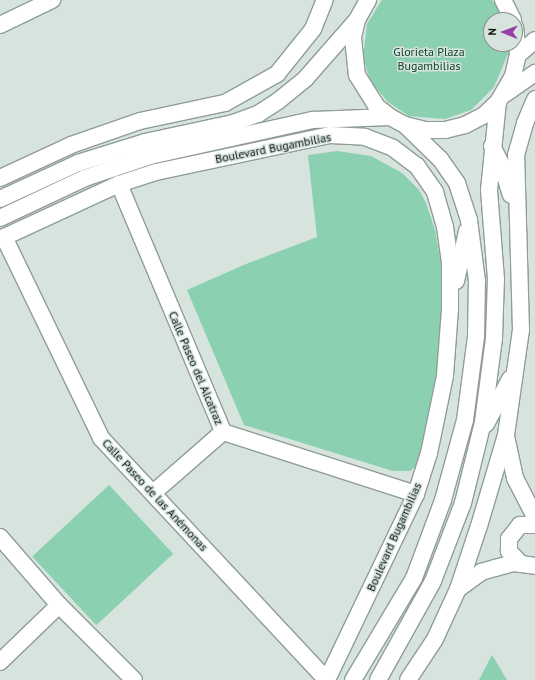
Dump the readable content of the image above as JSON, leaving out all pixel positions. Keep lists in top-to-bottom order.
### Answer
{
  "streets": {
    "street": ["Boulevard Bugambilias", "Calle Paseo del Alcatraz", "Calle Paseo de las Anémonas"]
  },
  "crossings": [
    ["Boulevard Bugambilias", "Calle Paseo del Alcatraz"],
    ["Boulevard Bugambilias", "Calle Paseo de las Anémonas"]
  ],
  "parks": ["Glorieta Plaza Bugambilias"],
  "north": "left"
}
